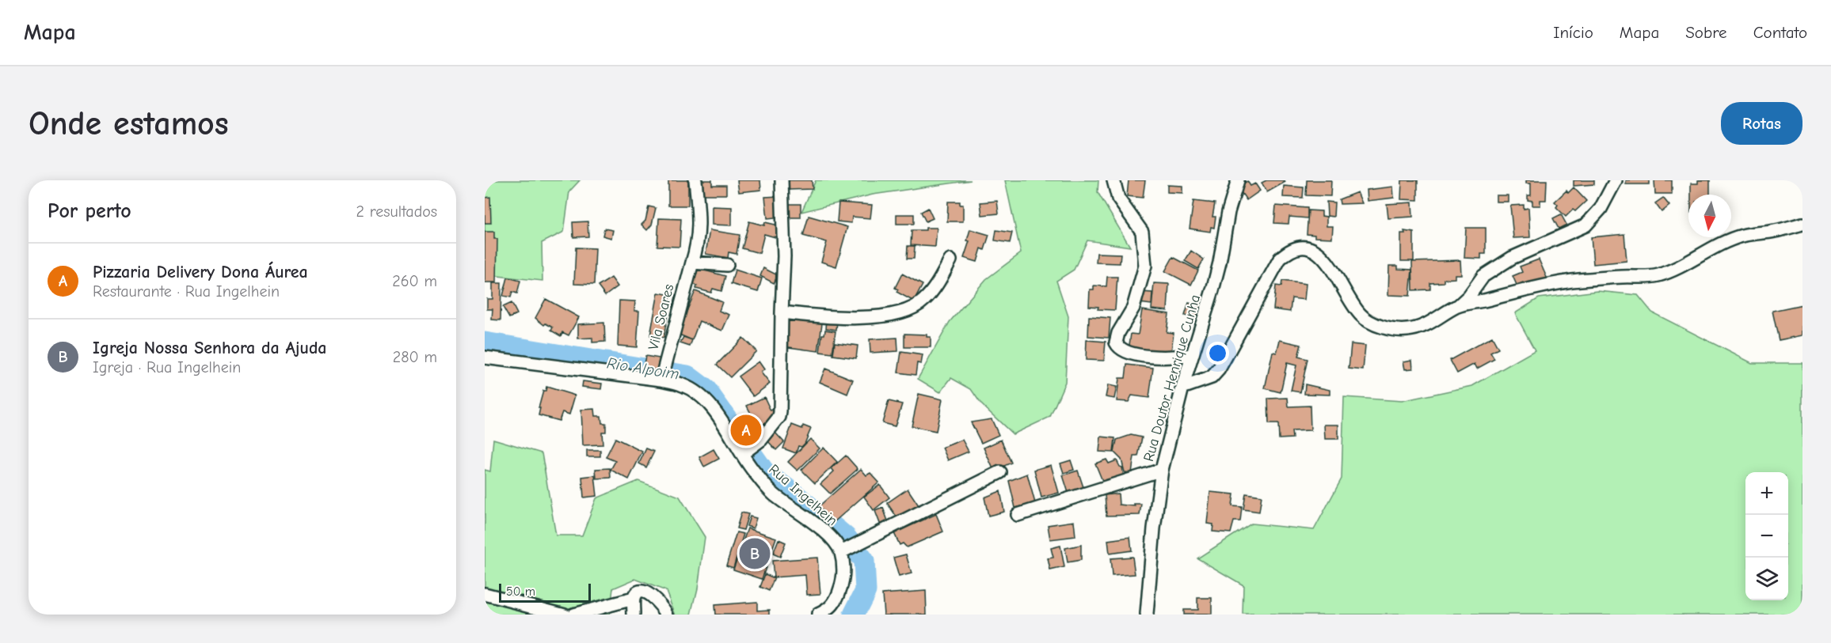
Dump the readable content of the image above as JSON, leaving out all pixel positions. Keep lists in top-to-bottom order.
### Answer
{
  "streets": {
    "street": ["Vila Soares", "Rua Doutor Henrique Cunha", "Rua Ingelhein"]
  },
  "crossings": [
    ["Vila Soares", "Rua Ingelhein"]
  ],
  "water": ["Rio Alpoim"],
  "scale_bar": "50 m",
  "north": "bottom",
  "page": {
    "header": "Mapa",
    "nav": [
      "Início",
      "Mapa",
      "Sobre",
      "Contato"
    ],
    "buttons": "Rotas",
    "title": "Onde estamos",
    "heading": ["Por perto", "2 resultados"],
    "list": [
      {
        "mark": "A",
        "name": "Pizzaria Delivery Dona Áurea",
        "note": "Restaurante · Rua Ingelhein",
        "value": "260 m"
      },
      {
        "mark": "B",
        "name": "Igreja Nossa Senhora da Ajuda",
        "note": "Igreja · Rua Ingelhein",
        "value": "280 m"
      }
    ],
    "pins": ["A", "B"],
    "map_buttons": ["+", "−"],
    "scale": "50 m"
  }
}
